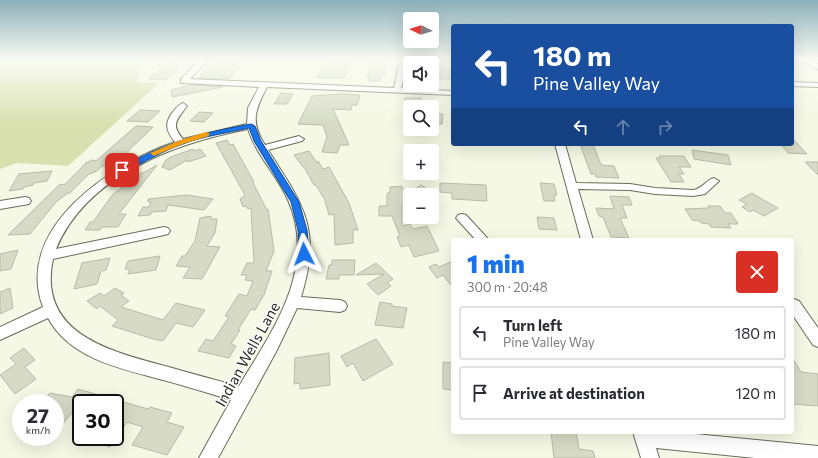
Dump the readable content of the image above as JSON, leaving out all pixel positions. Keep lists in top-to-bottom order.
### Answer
{
  "streets": {
    "street": ["Indian Wells Lane"]
  },
  "north": "left",
  "page": {
    "map_buttons": ["+", "−"],
    "turn": ["180 m", "Pine Valley Way"],
    "heading": ["1 min", "300 m · 20:48"],
    "list": [
      {
        "name": "Turn left",
        "note": "Pine Valley Way",
        "value": "180 m"
      },
      {
        "name": "Arrive at destination",
        "value": "120 m"
      }
    ],
    "speed": "27 km/h",
    "limit": "30"
  }
}
